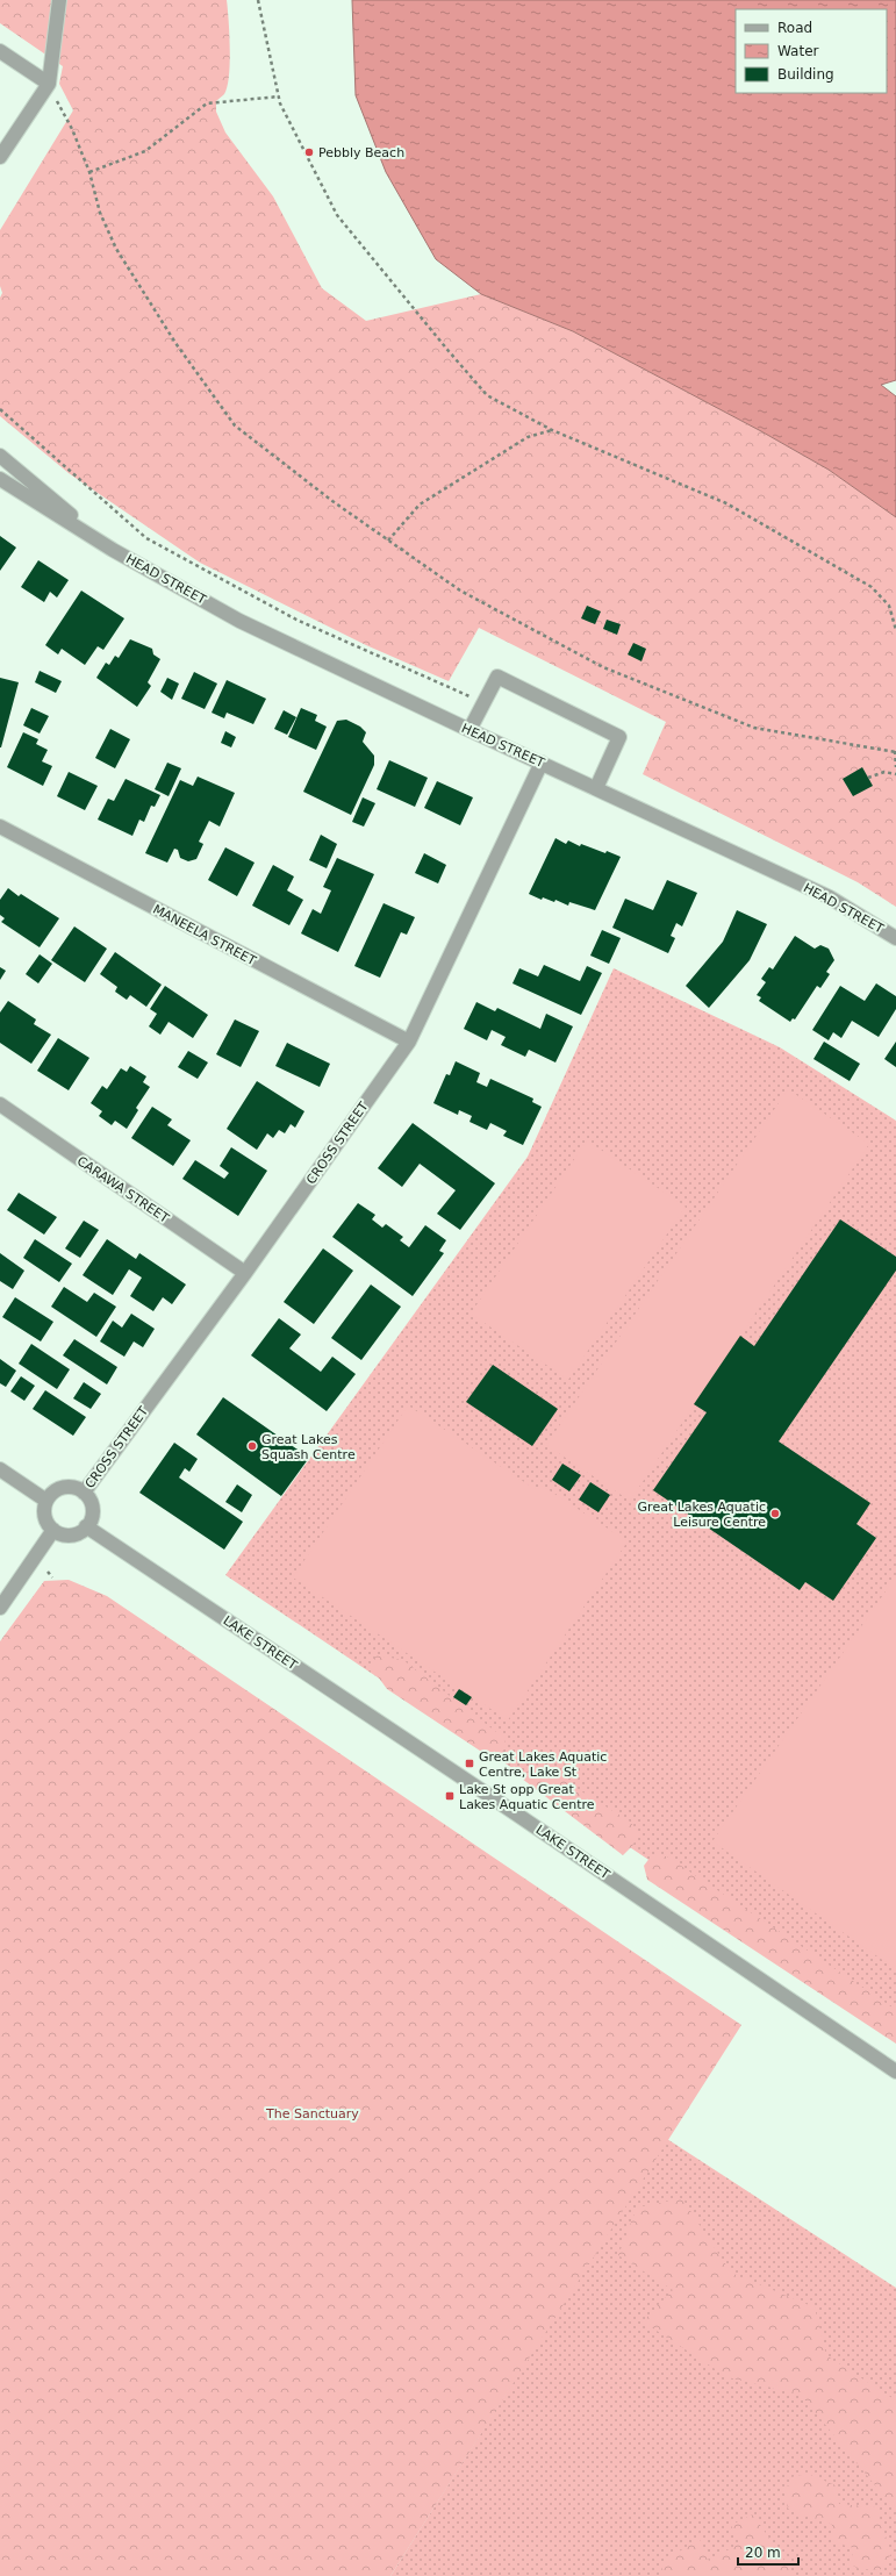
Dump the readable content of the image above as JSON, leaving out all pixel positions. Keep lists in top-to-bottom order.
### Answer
{
  "streets": {
    "street": [
      "HEAD STREET",
      "MANEELA STREET",
      "CROSS STREET",
      "CARAWA STREET",
      "LAKE STREET"
    ]
  },
  "crossings": [
    ["HEAD STREET", "CROSS STREET"],
    ["MANEELA STREET", "CROSS STREET"],
    ["CROSS STREET", "CARAWA STREET"],
    ["CROSS STREET", "LAKE STREET"]
  ],
  "parks": ["The Sanctuary"],
  "places": {
    "other": ["Pebbly Beach", "Great Lakes Squash Centre", "Great Lakes Aquatic Leisure Centre"],
    "transit": ["Great Lakes Aquatic Centre, Lake St", "Lake St opp Great Lakes Aquatic Centre"]
  },
  "legend": ["Road", "Water", "Building"],
  "scale_bar": "20 m"
}
